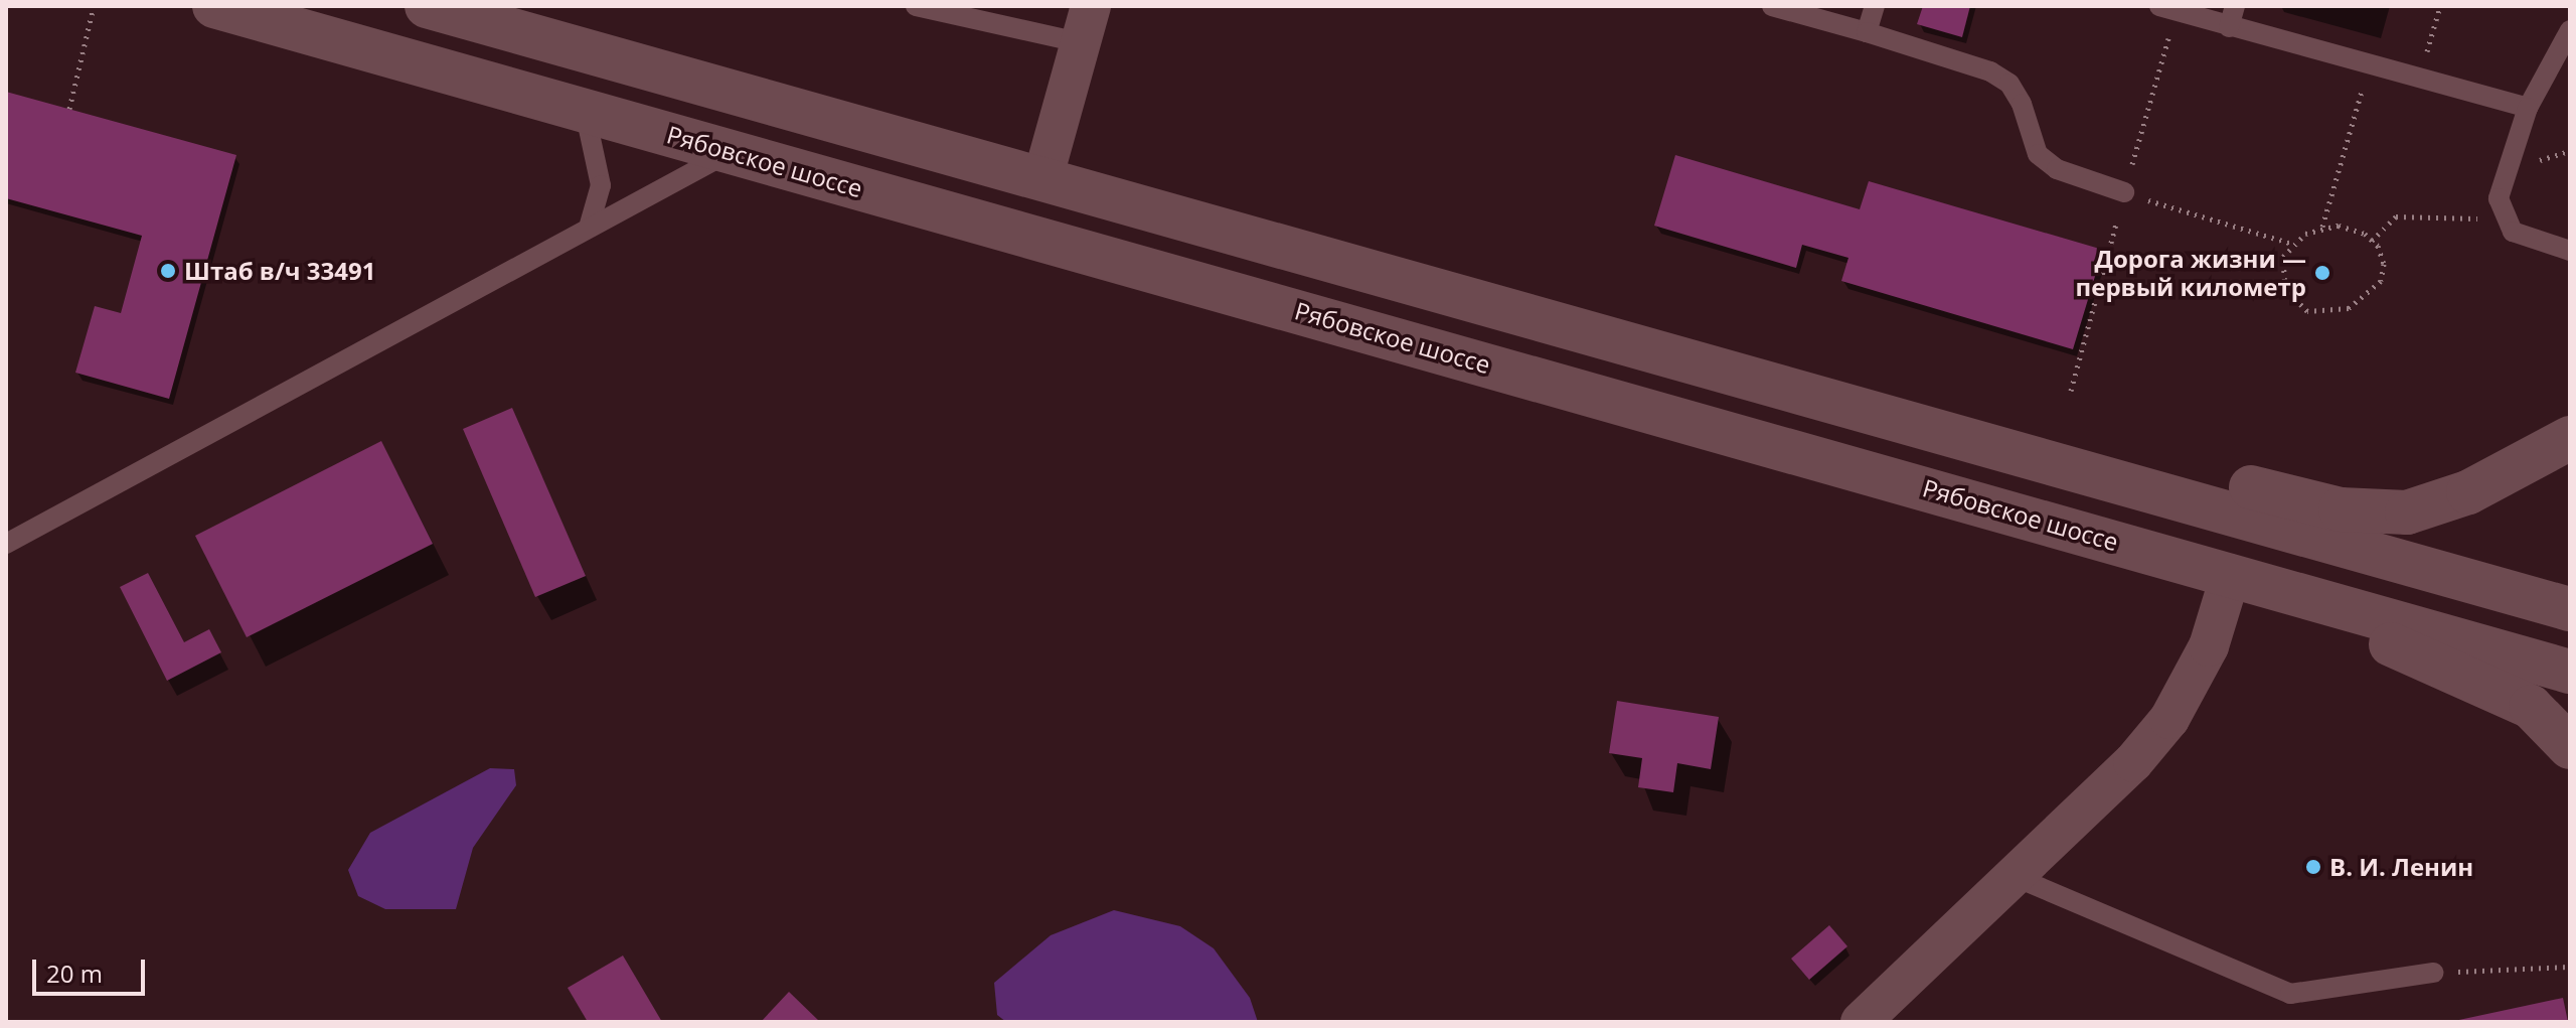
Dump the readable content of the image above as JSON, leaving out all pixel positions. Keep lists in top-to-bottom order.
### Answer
{
  "streets": {
    "main road": ["Рябовское шоссе"]
  },
  "places": ["Штаб в/ч 33491", "Дорога жизни — первый километр", "В. И. Ленин"],
  "scale_bar": "20 m"
}
